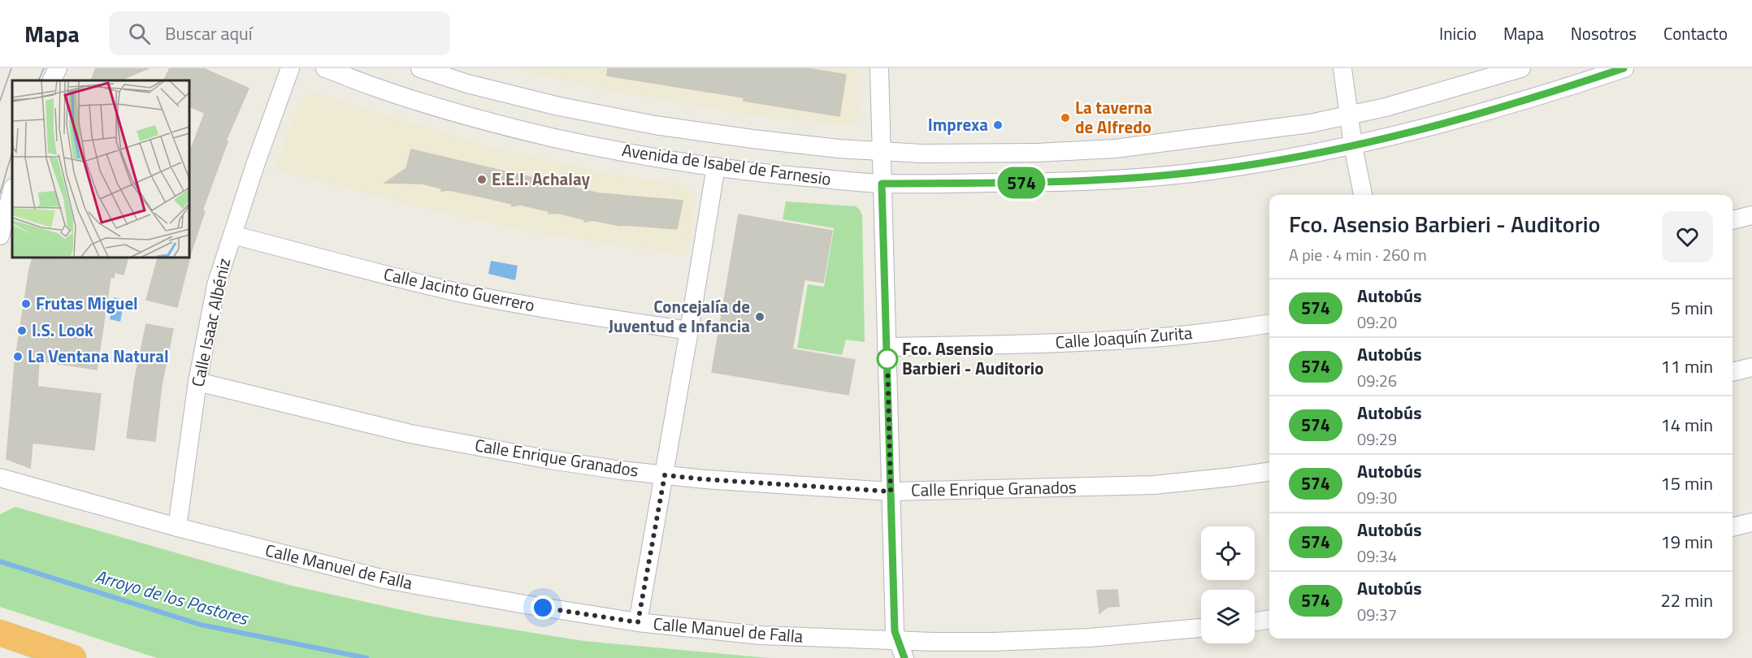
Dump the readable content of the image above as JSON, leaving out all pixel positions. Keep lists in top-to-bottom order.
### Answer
{
  "streets": {
    "street": [
      "Avenida de Isabel de Farnesio",
      "Calle Jacinto Guerrero",
      "Calle Isaac Albéniz",
      "Calle Joaquín Zurita",
      "Calle Enrique Granados",
      "Calle Manuel de Falla"
    ]
  },
  "crossings": [
    ["Calle Jacinto Guerrero", "Calle Isaac Albéniz"],
    ["Calle Isaac Albéniz", "Calle Enrique Granados"],
    ["Calle Isaac Albéniz", "Calle Manuel de Falla"]
  ],
  "water": ["Arroyo de los Pastores"],
  "places": [
    "La taverna de Alfredo",
    "Imprexa",
    "E.E.I. Achalay",
    "Frutas Miguel",
    "Concejalía de Juventud e Infancia",
    "I.S. Look",
    "La Ventana Natural",
    "Fco. Asensio Barbieri - Auditorio"
  ],
  "lines": ["bus line 574"],
  "page": {
    "header": "Mapa",
    "search": "Buscar aquí",
    "nav": [
      "Inicio",
      "Mapa",
      "Nosotros",
      "Contacto"
    ],
    "on_map": "574",
    "heading": ["Fco. Asensio Barbieri - Auditorio", "A pie · 4 min · 260 m"],
    "list": [
      {
        "mark": "574",
        "name": "Autobús",
        "note": "09:20",
        "value": "5 min"
      },
      {
        "mark": "574",
        "name": "Autobús",
        "note": "09:26",
        "value": "11 min"
      },
      {
        "mark": "574",
        "name": "Autobús",
        "note": "09:29",
        "value": "14 min"
      },
      {
        "mark": "574",
        "name": "Autobús",
        "note": "09:30",
        "value": "15 min"
      },
      {
        "mark": "574",
        "name": "Autobús",
        "note": "09:34",
        "value": "19 min"
      },
      {
        "mark": "574",
        "name": "Autobús",
        "note": "09:37",
        "value": "22 min"
      }
    ]
  }
}
